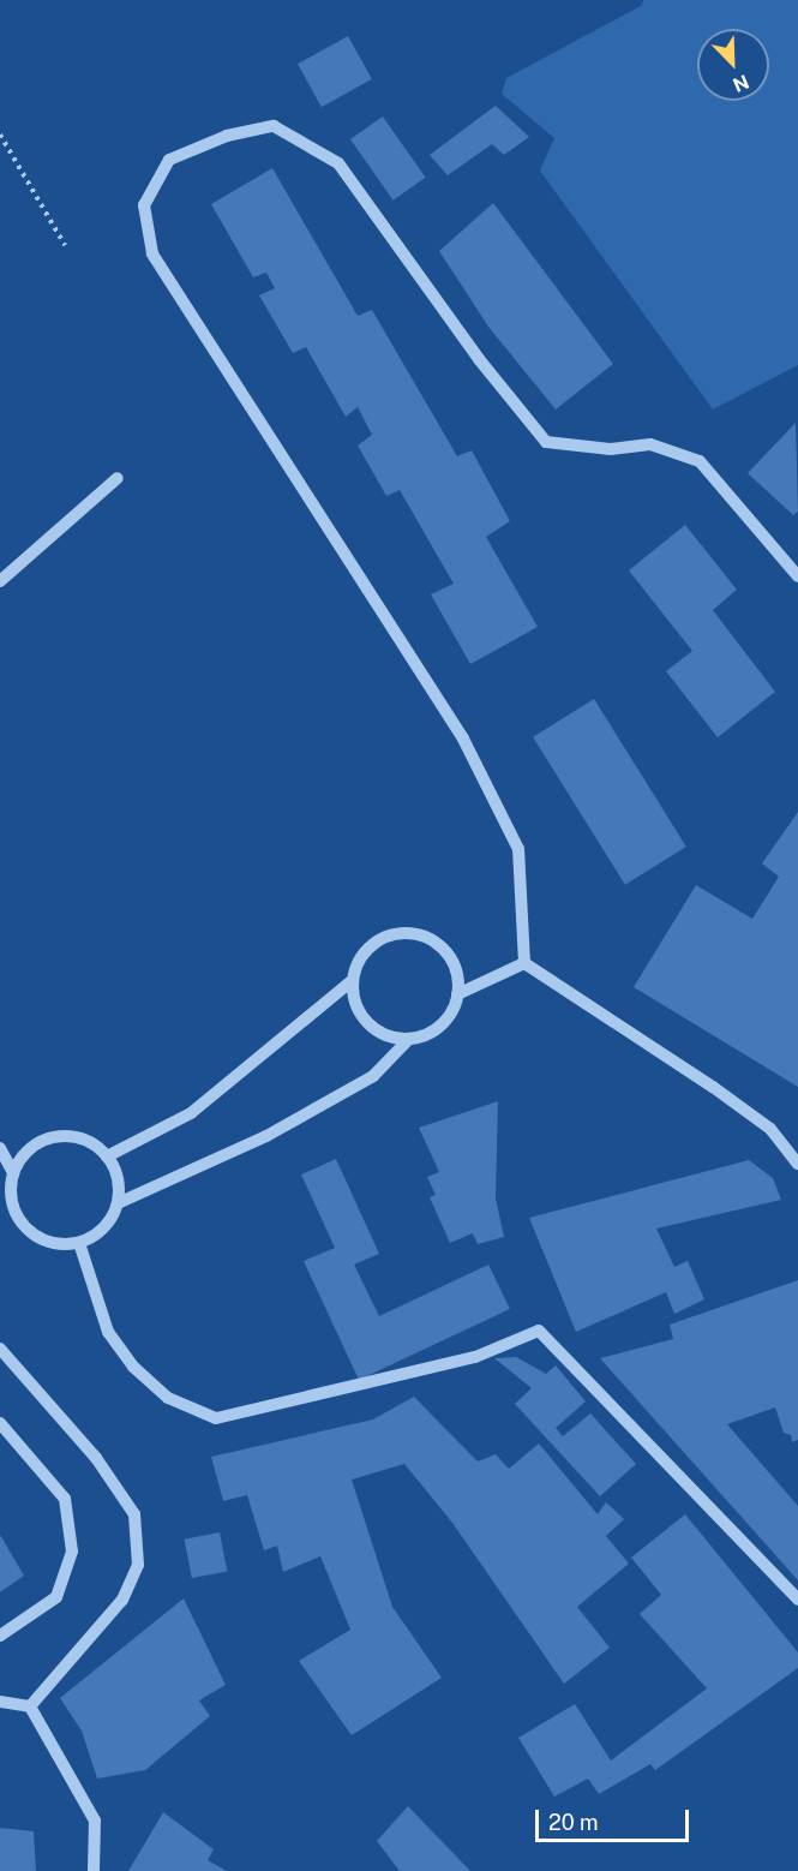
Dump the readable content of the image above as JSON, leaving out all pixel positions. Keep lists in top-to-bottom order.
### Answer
{
  "scale_bar": "20 m",
  "north": "bottom right"
}
